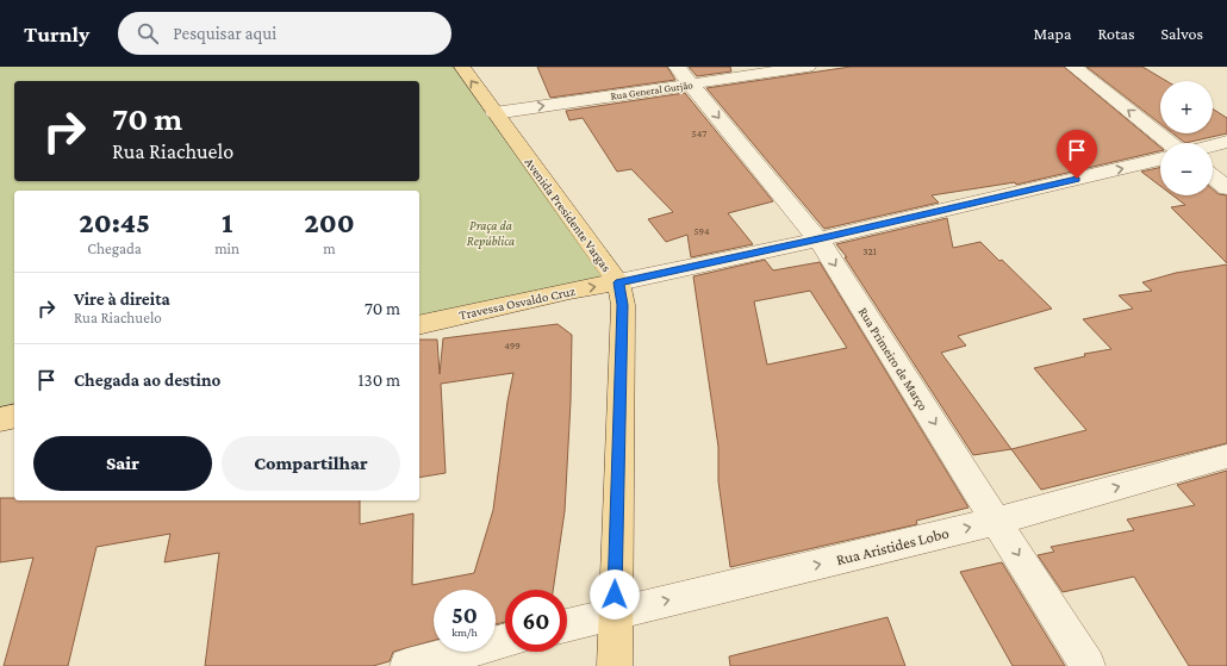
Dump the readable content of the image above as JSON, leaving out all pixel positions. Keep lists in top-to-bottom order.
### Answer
{
  "streets": {
    "main road": ["Avenida Presidente Vargas", "Travessa Osvaldo Cruz"],
    "street": ["Rua General Gurjão", "Rua Primeiro de Março", "Rua Aristides Lobo"]
  },
  "crossings": [
    ["Rua General Gurjão", "Avenida Presidente Vargas"],
    ["Rua General Gurjão", "Rua Primeiro de Março"],
    ["Avenida Presidente Vargas", "Travessa Osvaldo Cruz"],
    ["Avenida Presidente Vargas", "Rua Aristides Lobo"],
    ["Rua Primeiro de Março", "Rua Aristides Lobo"]
  ],
  "one_way": ["Travessa Osvaldo Cruz", "Rua Primeiro de Março", "Rua Aristides Lobo"],
  "parks": ["Praça da República"],
  "house_numbers": [
    "547",
    "594",
    "321",
    "499"
  ],
  "page": {
    "header": "Turnly",
    "search": "Pesquisar aqui",
    "nav": ["Mapa", "Rotas", "Salvos"],
    "map_buttons": ["+", "−"],
    "turn": ["70 m", "Rua Riachuelo"],
    "eta": [
      "20:45",
      "Chegada",
      "1",
      "min",
      "200",
      "m"
    ],
    "list": [
      {
        "name": "Vire à direita",
        "note": "Rua Riachuelo",
        "value": "70 m"
      },
      {
        "name": "Chegada ao destino",
        "value": "130 m"
      }
    ],
    "buttons": ["Sair", "Compartilhar"],
    "speed": "50 km/h",
    "limit": "60"
  }
}
